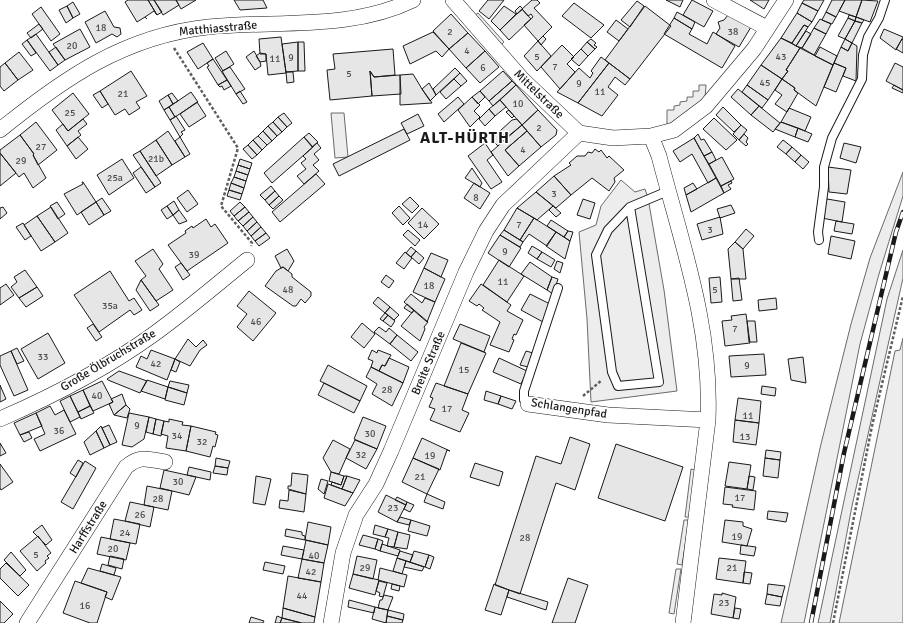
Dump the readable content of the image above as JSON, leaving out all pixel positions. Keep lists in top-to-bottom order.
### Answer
{
  "streets": {
    "street": [
      "Matthiasstraße",
      "Mittelstraße",
      "Große Ölbruchstraße",
      "Breite Straße",
      "Schlangenpfad",
      "Harffstraße"
    ]
  },
  "crossings": [
    ["Mittelstraße", "Breite Straße"]
  ],
  "districts": ["ALT-HÜRTH"],
  "house_numbers": [
    "18",
    "2",
    "38",
    "20",
    "4",
    "5",
    "43",
    "9",
    "11",
    "7",
    "6",
    "5",
    "45",
    "9",
    "11",
    "21",
    "10",
    "25",
    "2",
    "27",
    "4",
    "21b",
    "29",
    "25a",
    "3",
    "8",
    "14",
    "7",
    "3",
    "9",
    "39",
    "11",
    "18",
    "48",
    "5",
    "35a",
    "46",
    "7",
    "33",
    "42",
    "9",
    "15",
    "28",
    "40",
    "17",
    "11",
    "9",
    "36",
    "30",
    "34",
    "13",
    "32",
    "32",
    "19",
    "21",
    "30",
    "17",
    "28",
    "23",
    "26",
    "24",
    "19",
    "28",
    "20",
    "5",
    "40",
    "29",
    "21",
    "42",
    "44",
    "23",
    "16"
  ]
}
